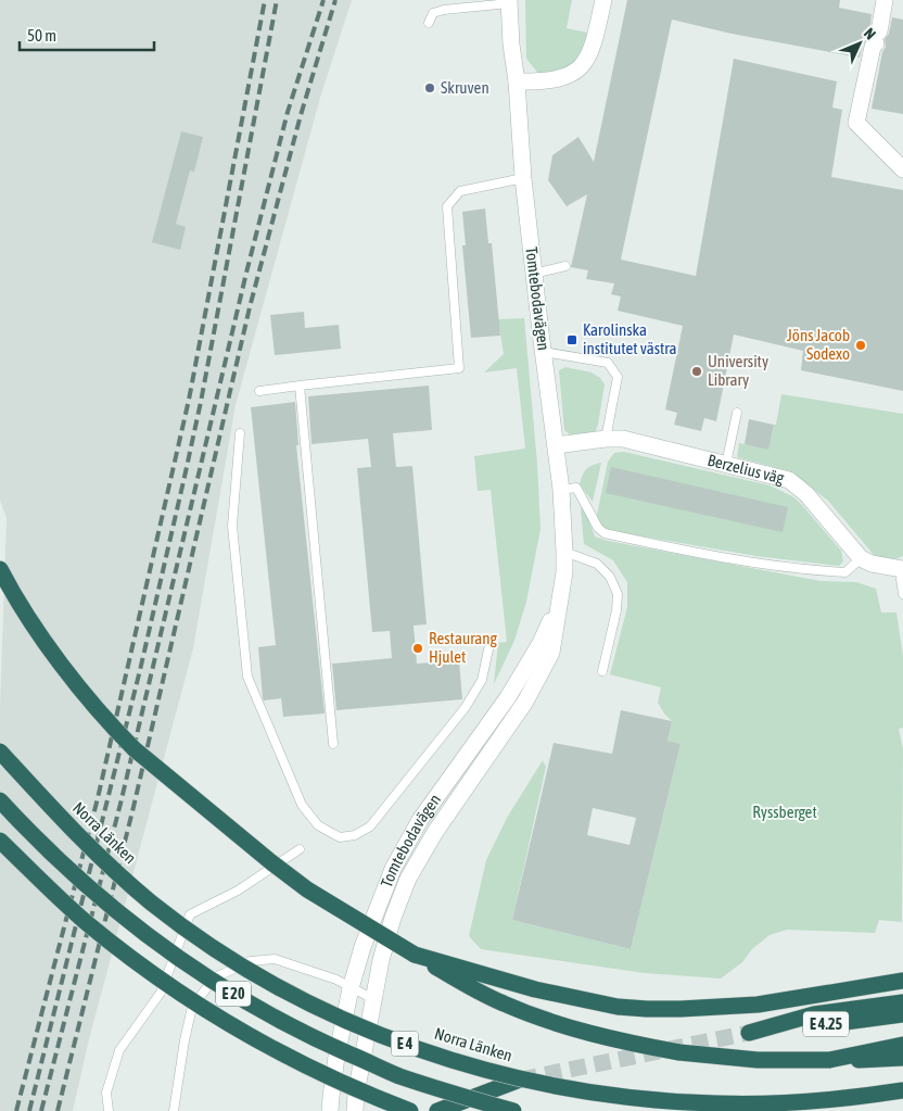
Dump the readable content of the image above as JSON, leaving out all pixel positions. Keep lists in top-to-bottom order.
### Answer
{
  "streets": {
    "highway": [
      "Norra Länken",
      "E 20",
      "E 4.25",
      "E 4"
    ],
    "street": ["Tomtebodavägen", "Berzelius väg"]
  },
  "crossings": [
    ["Tomtebodavägen", "Berzelius väg"]
  ],
  "parks": ["Ryssberget"],
  "places": {
    "other": [
      "Skruven",
      "Jöns Jacob Sodexo",
      "University Library",
      "Restaurang Hjulet"
    ],
    "transit": ["Karolinska institutet västra"]
  },
  "scale_bar": "50 m",
  "north": "top right"
}
